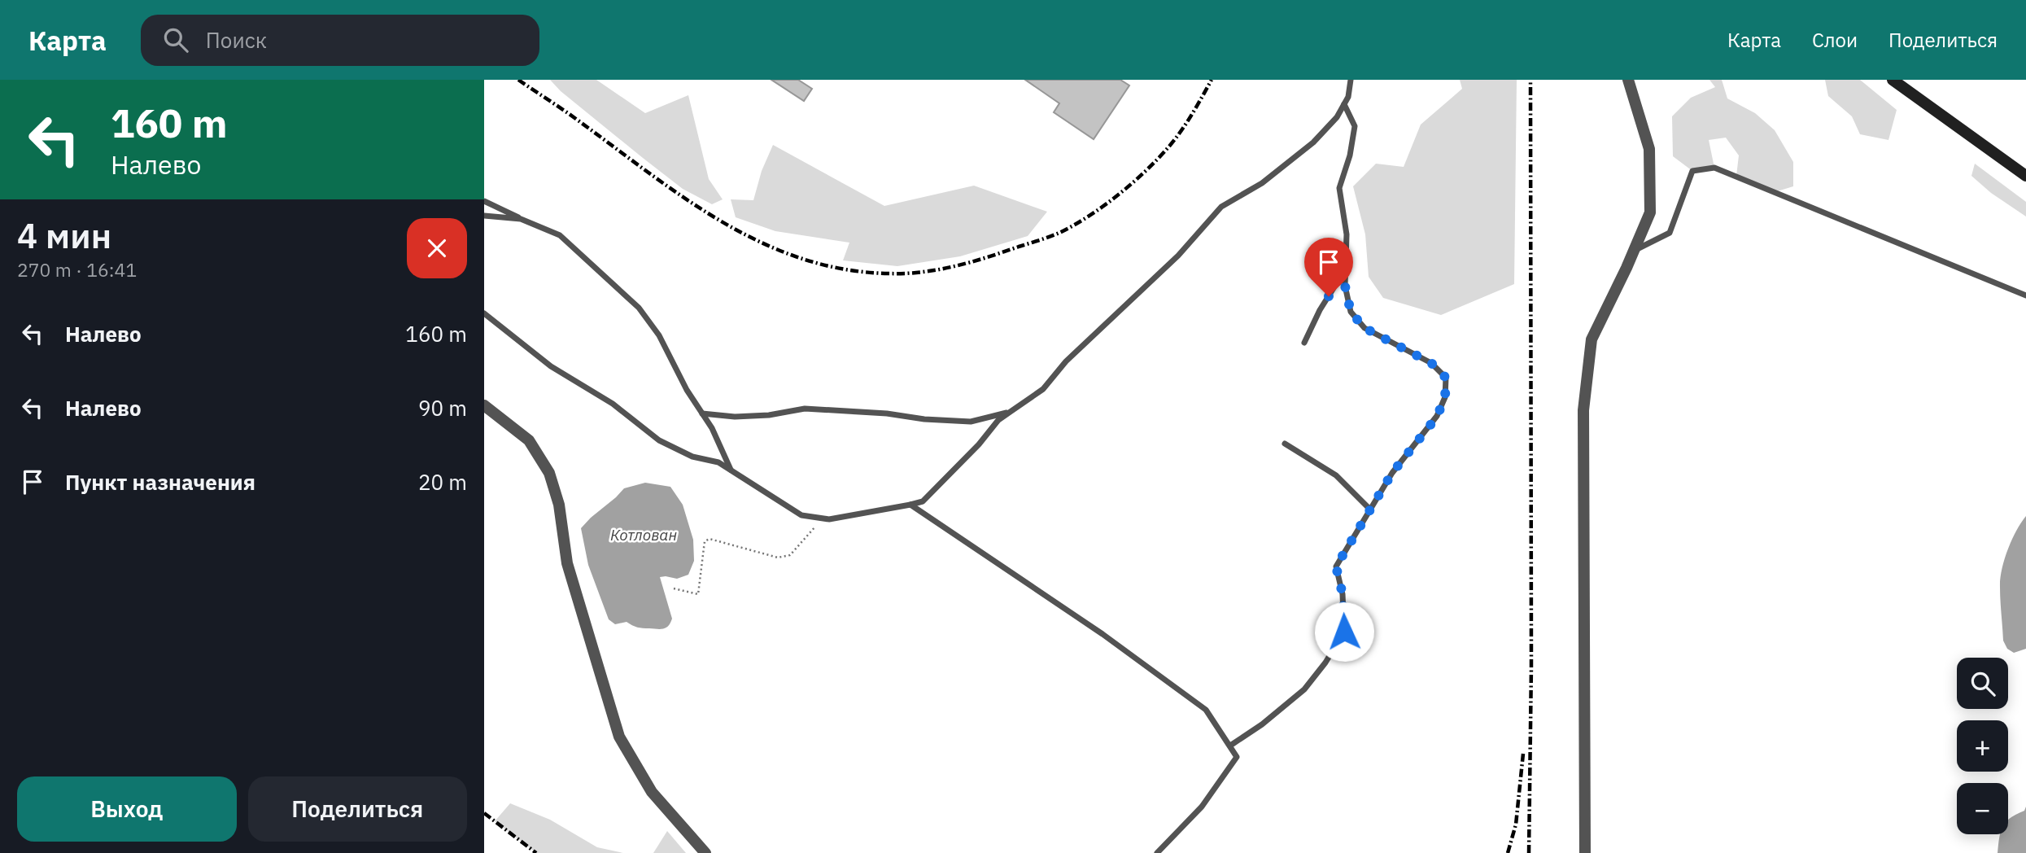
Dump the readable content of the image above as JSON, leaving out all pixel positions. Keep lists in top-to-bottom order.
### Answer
{
  "water": ["Котлован"],
  "page": {
    "header": "Карта",
    "search": "Поиск",
    "nav": ["Карта", "Слои", "Поделиться"],
    "turn": ["160 m", "Налево"],
    "heading": ["4 мин", "270 m · 16:41"],
    "list": [
      {
        "name": "Налево",
        "value": "160 m"
      },
      {
        "name": "Налево",
        "value": "90 m"
      },
      {
        "name": "Пункт назначения",
        "value": "20 m"
      }
    ],
    "map_buttons": ["+", "−"],
    "buttons": ["Выход", "Поделиться"]
  }
}
